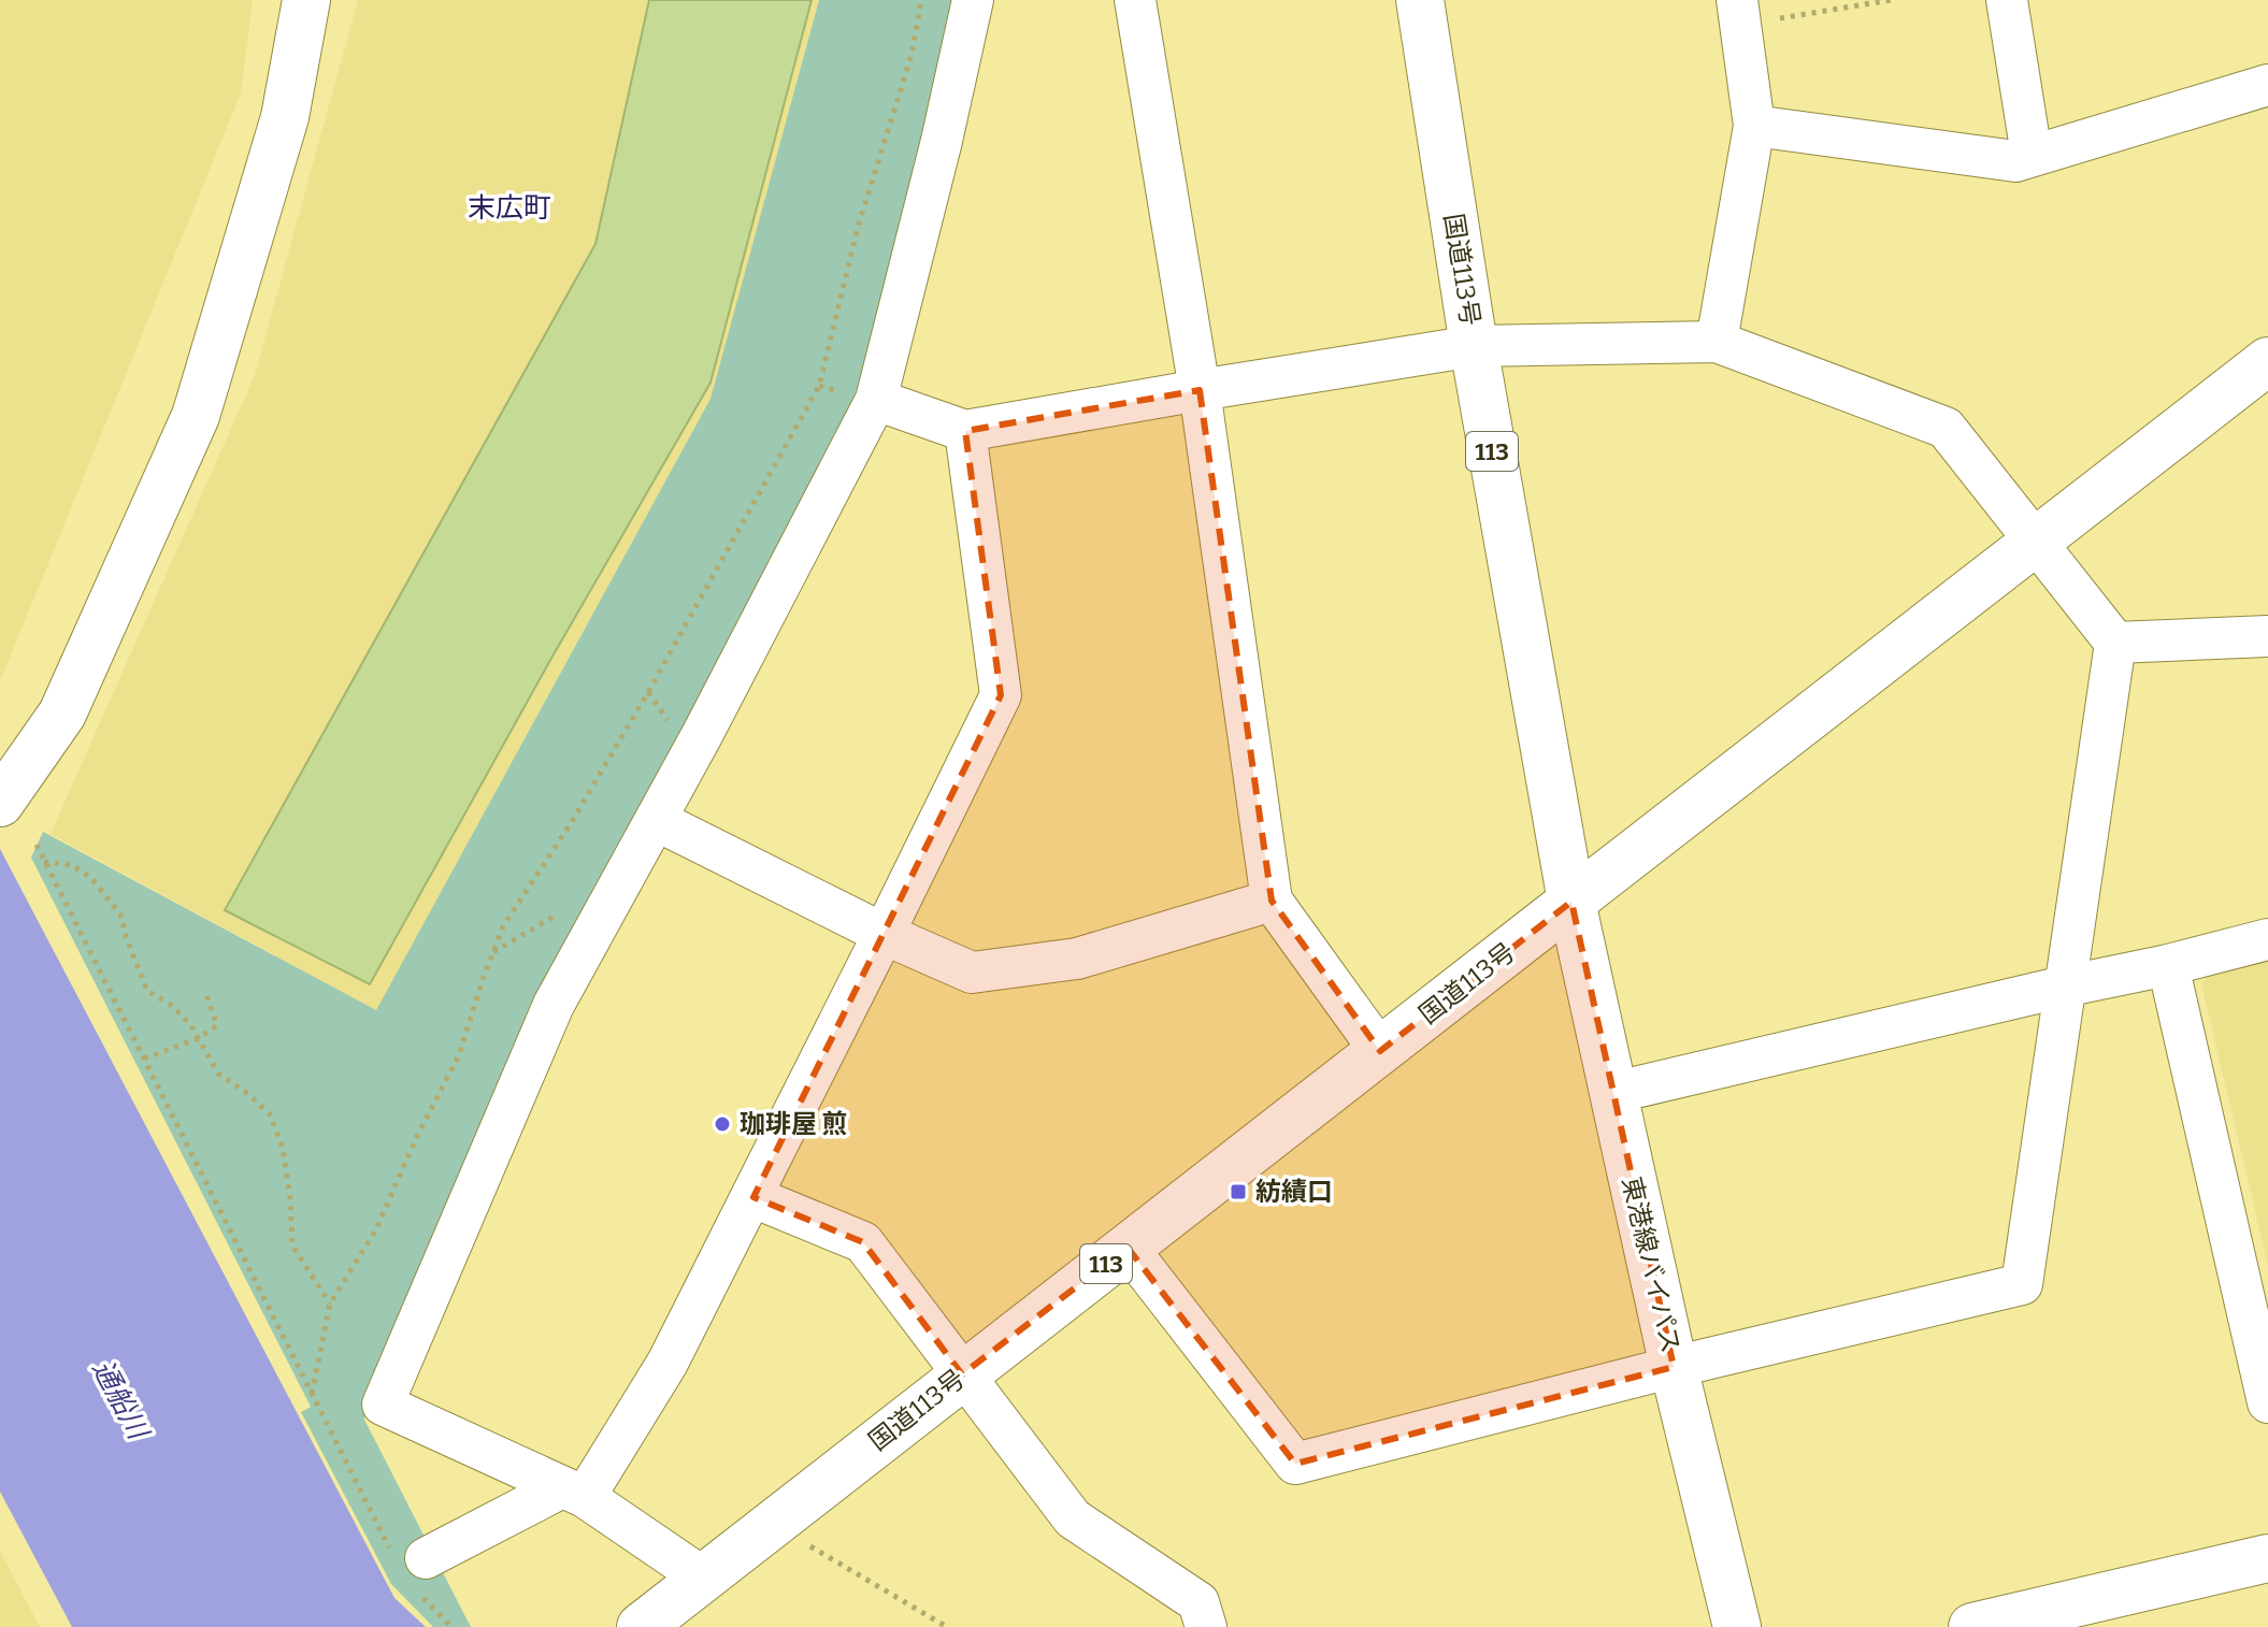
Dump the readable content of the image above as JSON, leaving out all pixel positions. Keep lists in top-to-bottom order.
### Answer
{
  "streets": {
    "main road": ["国道113号", "113", "東港線バイパス"]
  },
  "crossings": [
    ["国道113号", "東港線バイパス"]
  ],
  "districts": ["末広町"],
  "water": ["通船川"],
  "places": {
    "other": ["珈琲屋 煎"],
    "transit": ["紡績口"]
  }
}
